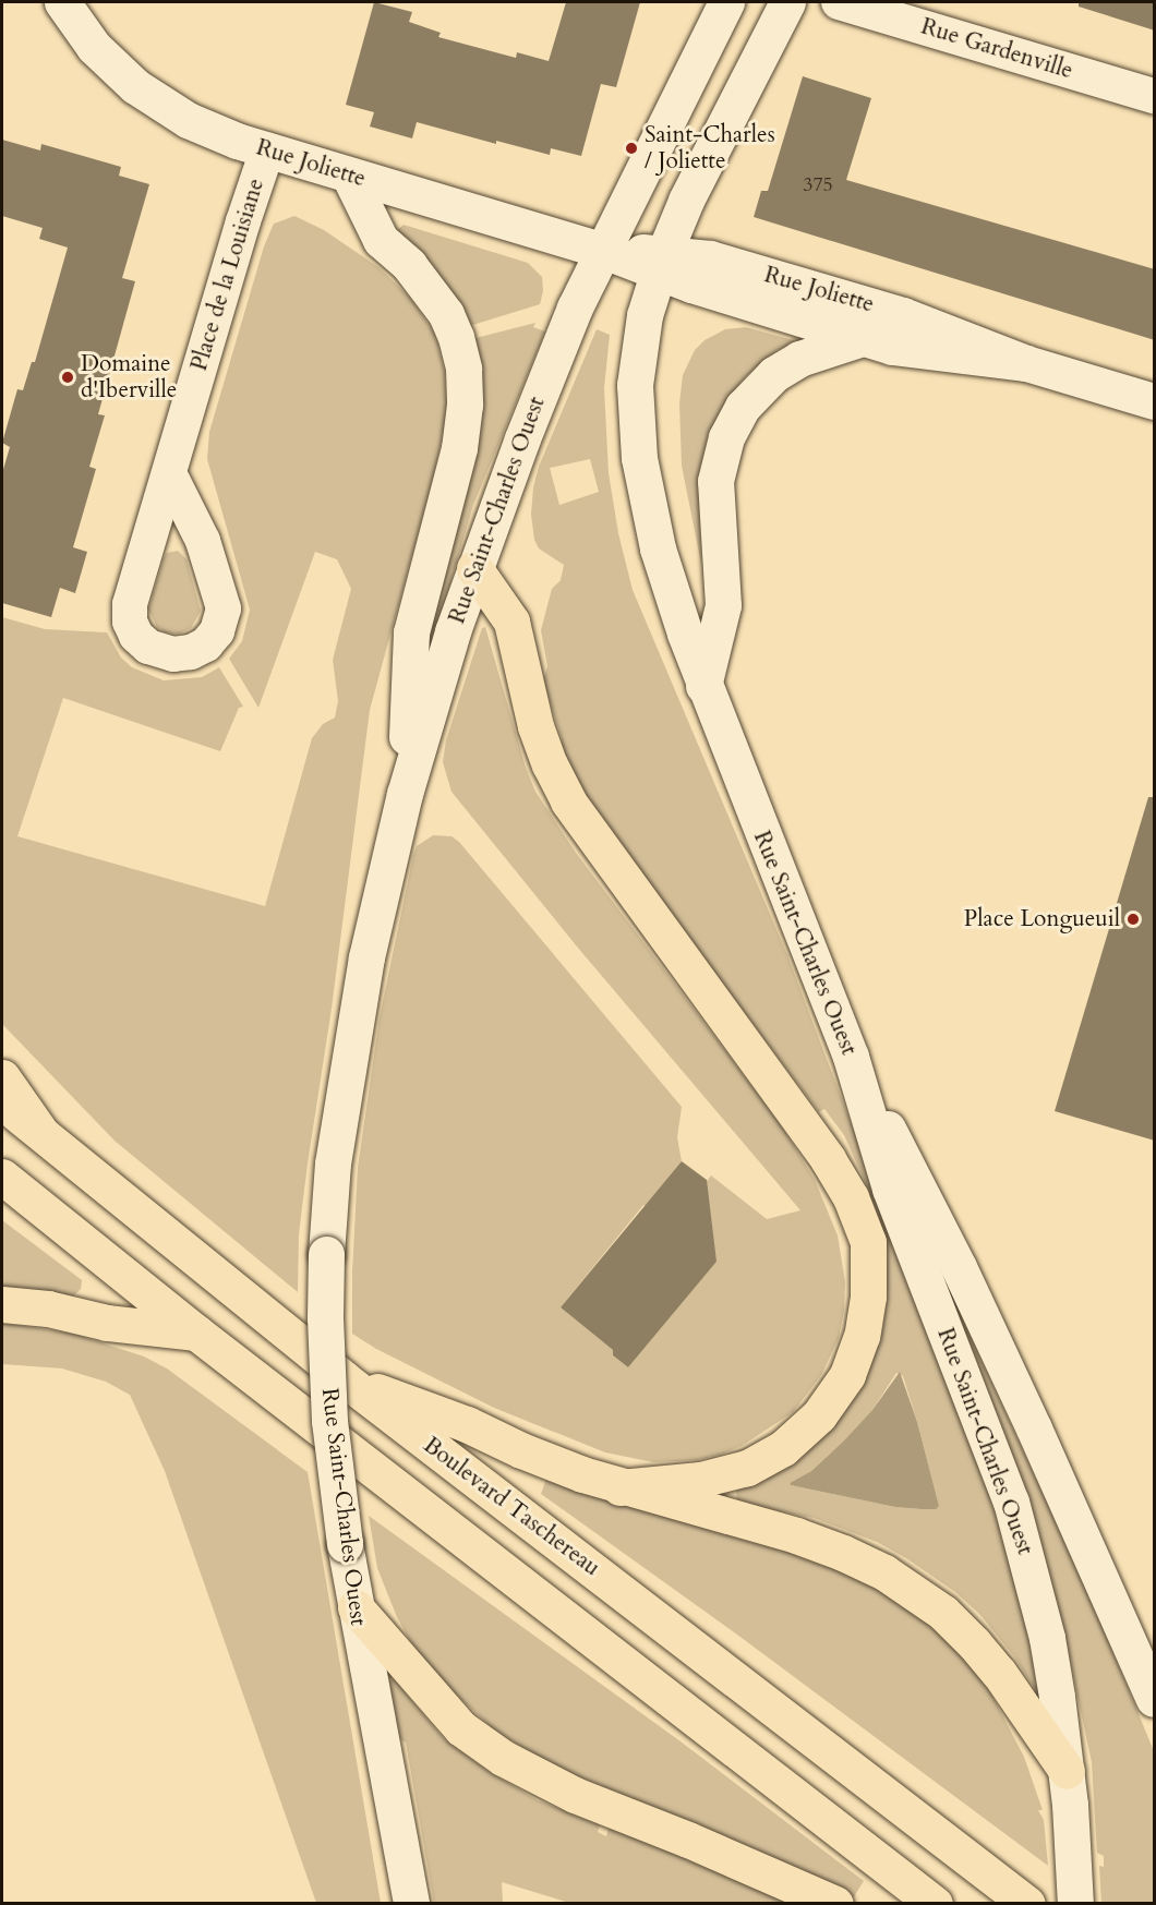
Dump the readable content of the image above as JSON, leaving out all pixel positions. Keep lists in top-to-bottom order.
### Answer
{
  "streets": {
    "highway": ["Boulevard Taschereau"],
    "street": [
      "Rue Gardenville",
      "Rue Joliette",
      "Place de la Louisiane",
      "Rue Saint-Charles Ouest"
    ]
  },
  "crossings": [
    ["Rue Joliette", "Place de la Louisiane"],
    ["Rue Joliette", "Rue Saint-Charles Ouest"]
  ],
  "places": ["Saint-Charles / Joliette", "Domaine d'Iberville", "Place Longueuil"],
  "house_numbers": ["375"]
}
